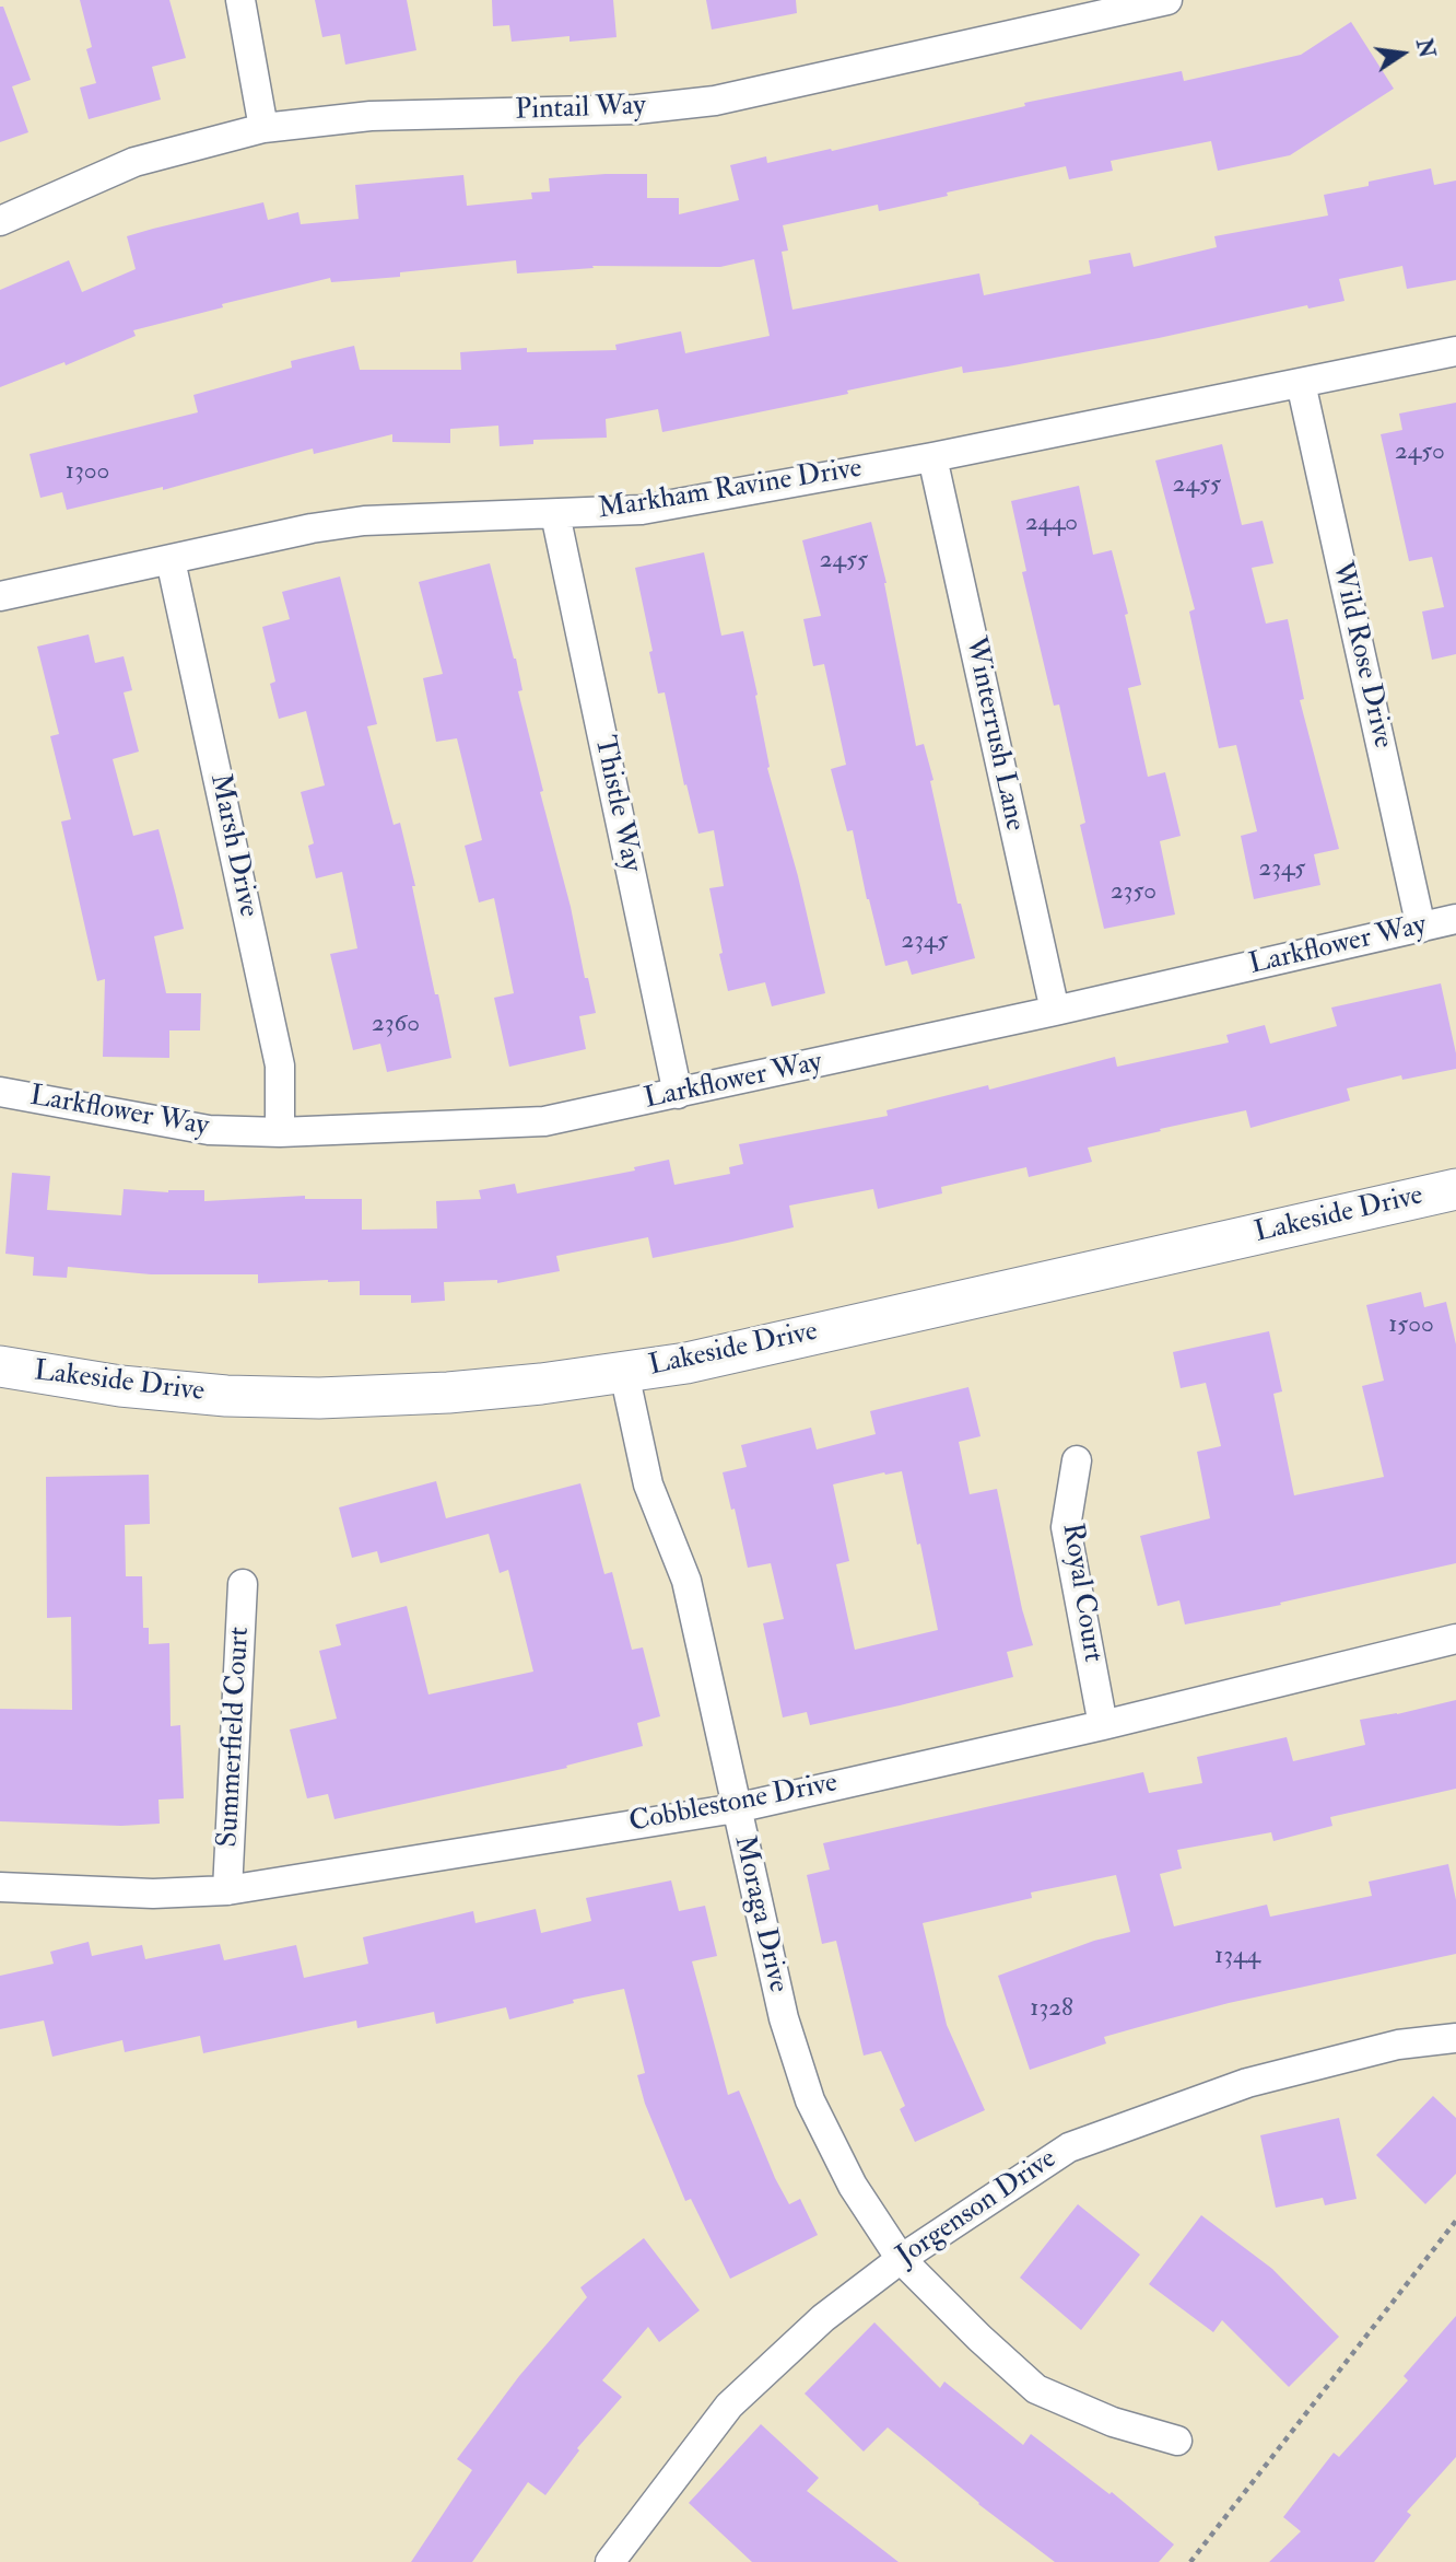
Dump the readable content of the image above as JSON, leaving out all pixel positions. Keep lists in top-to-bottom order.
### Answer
{
  "streets": {
    "street": [
      "Pintail Way",
      "Markham Ravine Drive",
      "Wild Rose Drive",
      "Winterrush Lane",
      "Thistle Way",
      "Marsh Drive",
      "Larkflower Way",
      "Lakeside Drive",
      "Royal Court",
      "Summerfield Court",
      "Cobblestone Drive",
      "Moraga Drive",
      "Jorgenson Drive"
    ]
  },
  "crossings": [
    ["Markham Ravine Drive", "Wild Rose Drive"],
    ["Markham Ravine Drive", "Winterrush Lane"],
    ["Markham Ravine Drive", "Thistle Way"],
    ["Markham Ravine Drive", "Marsh Drive"],
    ["Wild Rose Drive", "Larkflower Way"],
    ["Winterrush Lane", "Larkflower Way"],
    ["Thistle Way", "Larkflower Way"],
    ["Marsh Drive", "Larkflower Way"],
    ["Lakeside Drive", "Moraga Drive"],
    ["Royal Court", "Cobblestone Drive"],
    ["Summerfield Court", "Cobblestone Drive"],
    ["Cobblestone Drive", "Moraga Drive"],
    ["Moraga Drive", "Jorgenson Drive"]
  ],
  "house_numbers": [
    "2450",
    "1300",
    "2455",
    "2440",
    "2455",
    "2345",
    "2350",
    "2345",
    "2360",
    "1500",
    "1344",
    "1328"
  ],
  "north": "right"
}
